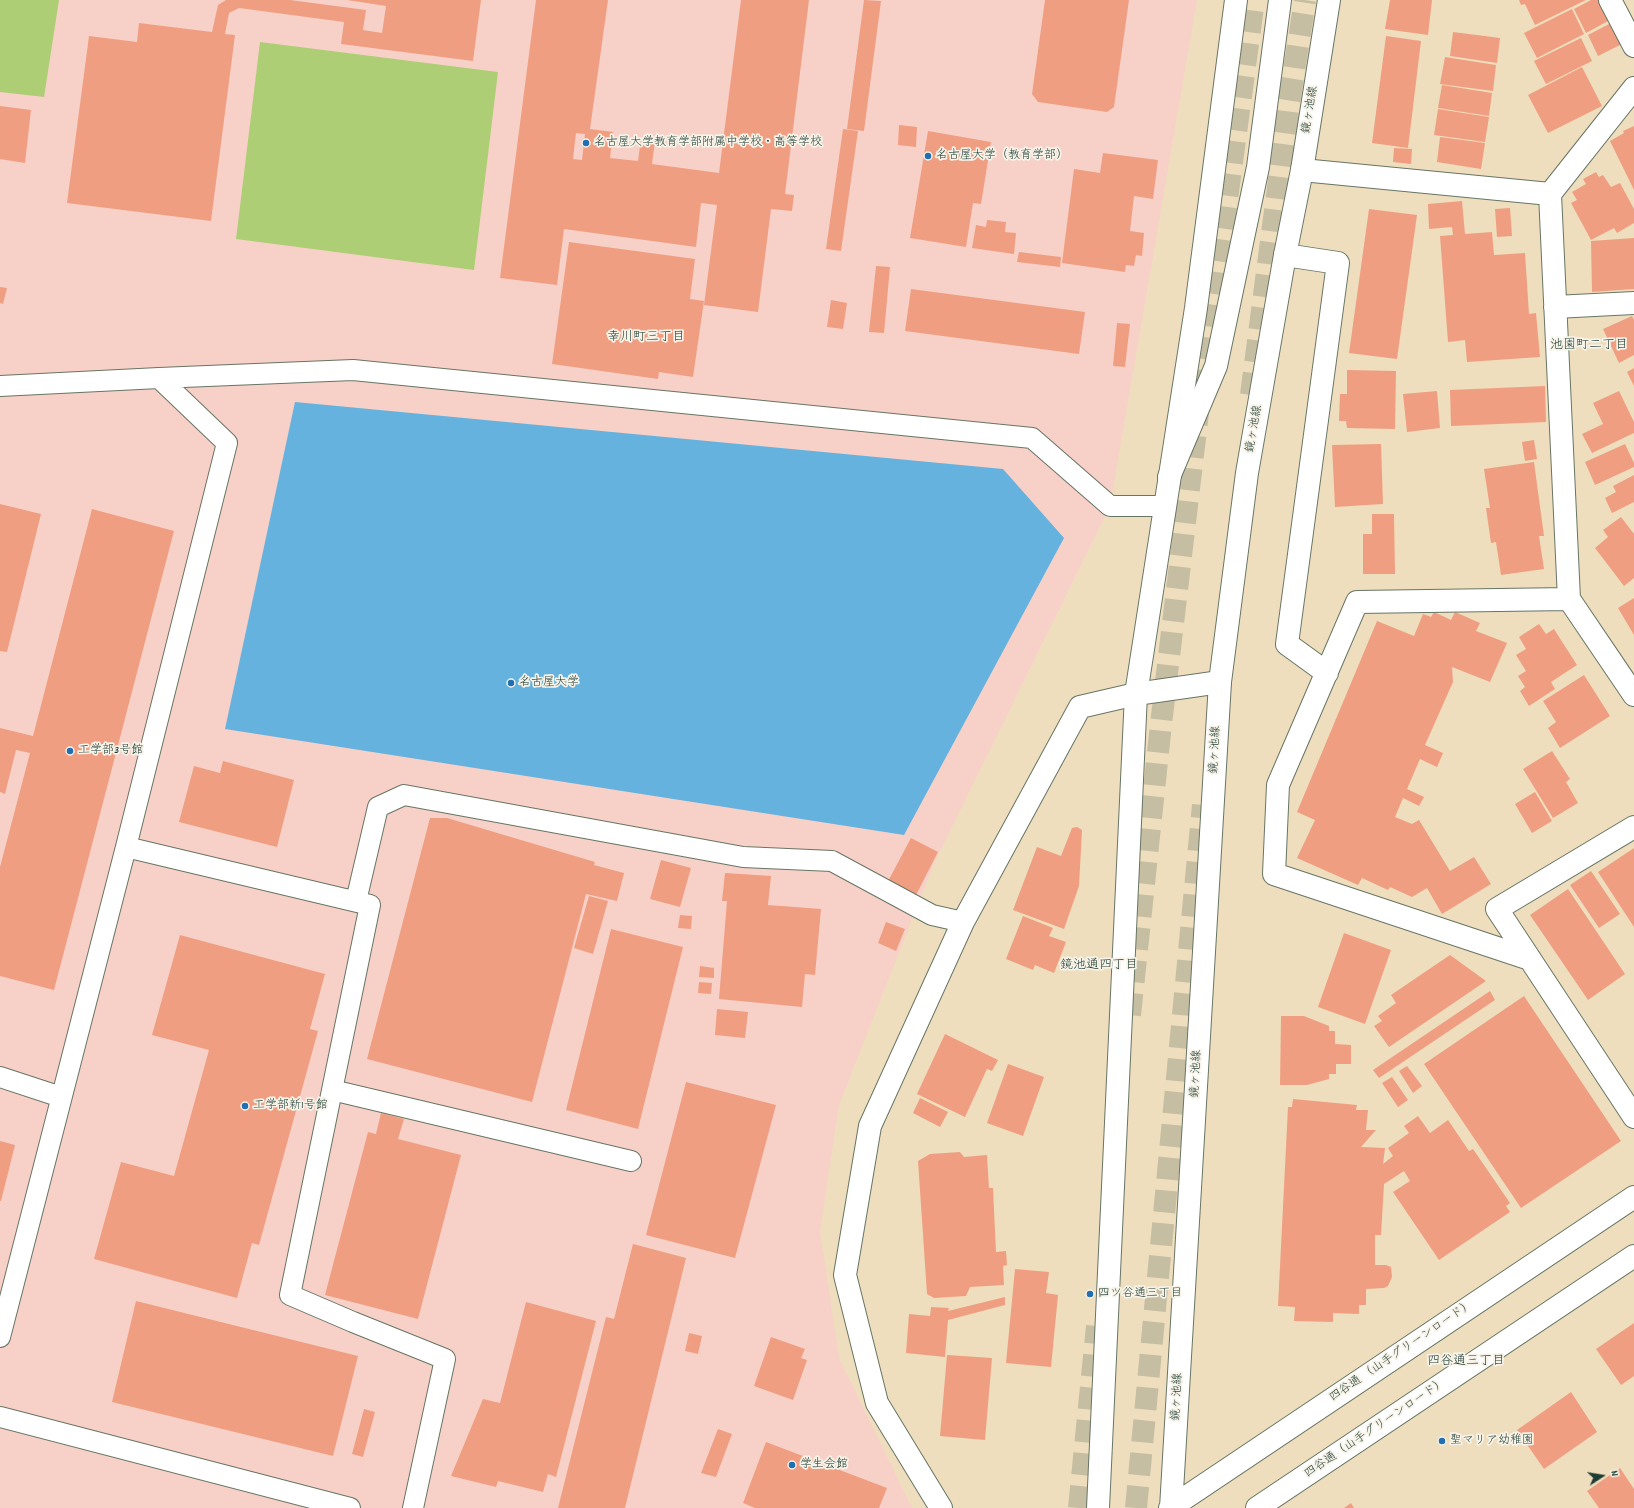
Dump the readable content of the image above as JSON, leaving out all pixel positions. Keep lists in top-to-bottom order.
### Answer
{
  "streets": {
    "main road": ["鏡ヶ池線", "四谷通 （山手グリーンロード）", "四谷通（山手グリーンロード）"]
  },
  "crossings": [
    ["鏡ヶ池線", "四谷通 （山手グリーンロード）"]
  ],
  "districts": [
    "幸川町三丁目",
    "池園町二丁目",
    "鏡池通四丁目",
    "四谷通三丁目"
  ],
  "places": [
    "名古屋大学教育学部附属中学校・高等学校",
    "名古屋大学（教育学部）",
    "名古屋大学",
    "工学部3号館",
    "工学部新1号館",
    "四ツ谷通三丁目",
    "聖マリア幼稚園",
    "学生会館"
  ],
  "north": "right"
}
